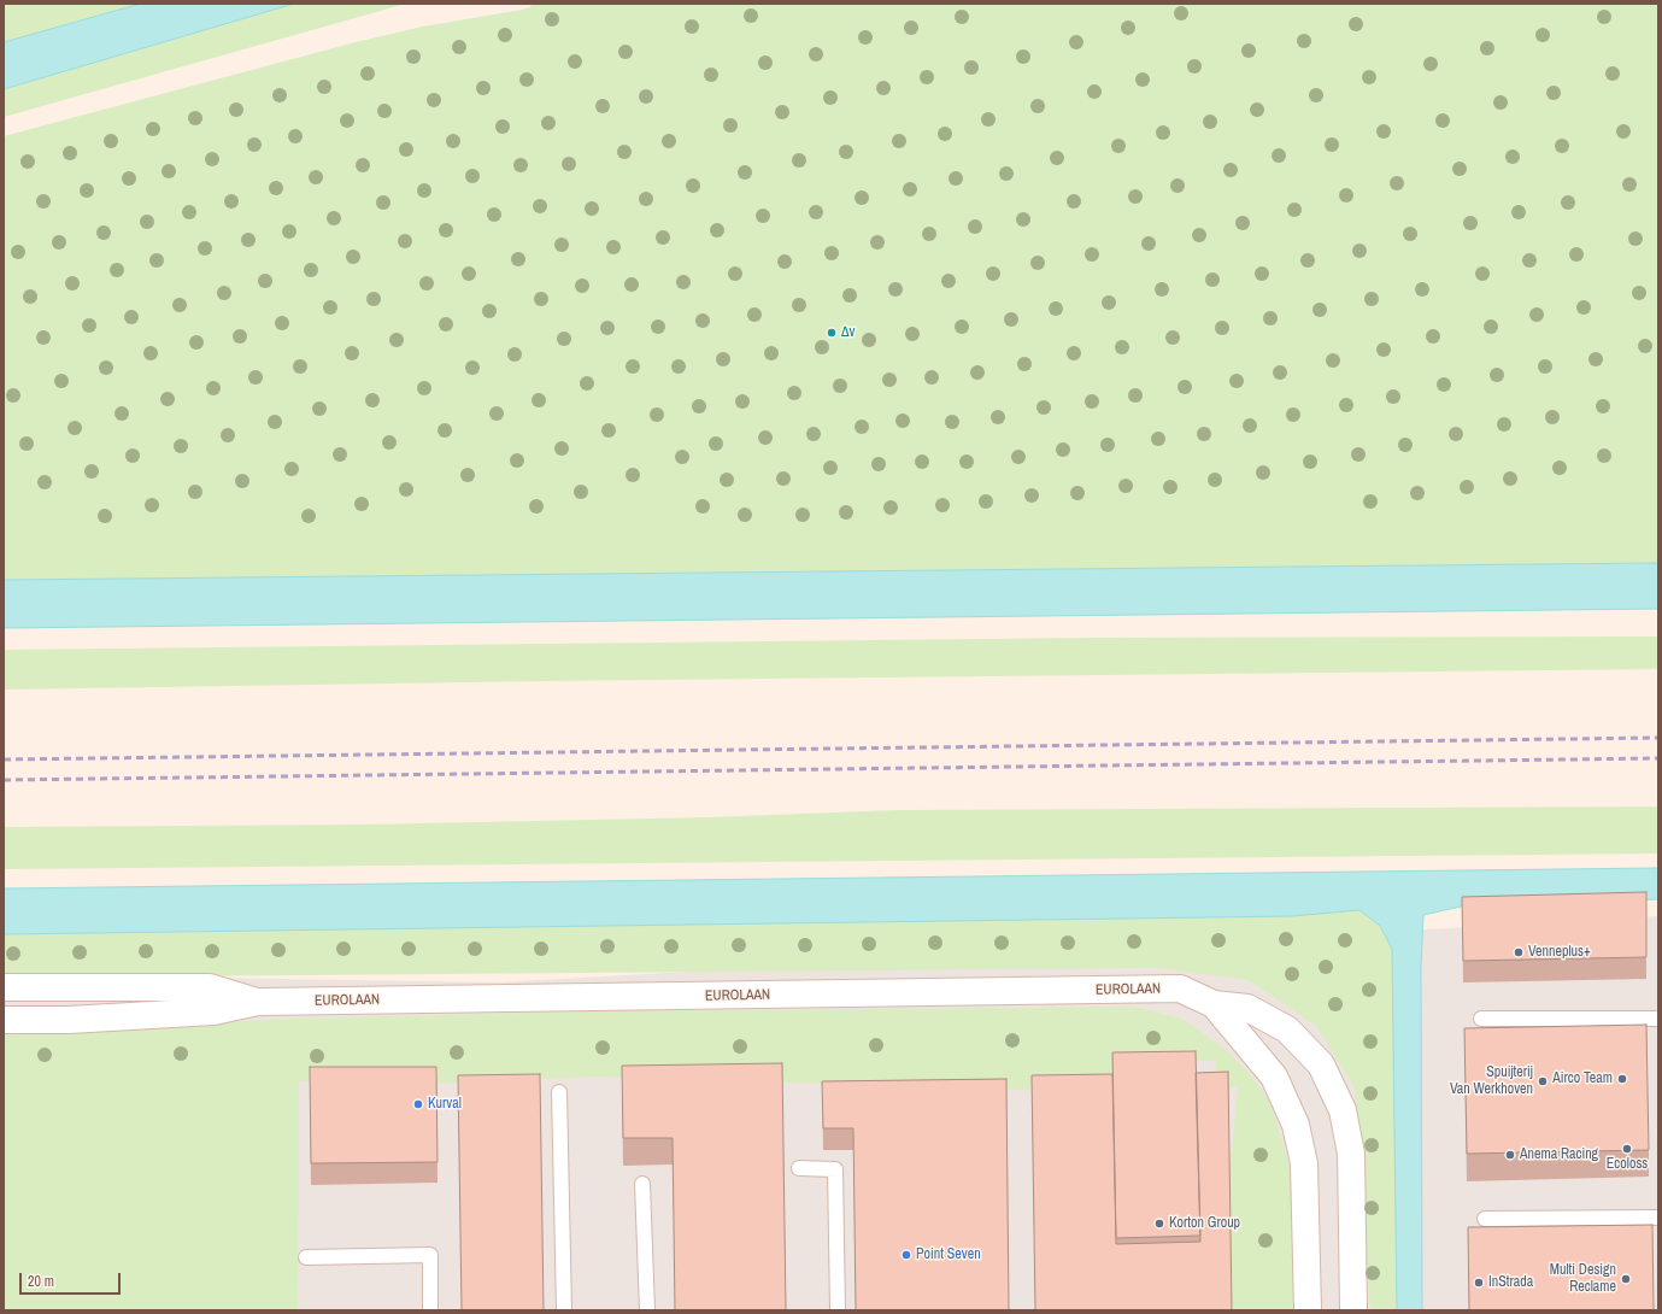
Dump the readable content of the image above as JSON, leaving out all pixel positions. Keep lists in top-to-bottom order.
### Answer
{
  "streets": {
    "main road": ["EUROLAAN"]
  },
  "places": [
    "∆v",
    "Venneplus+",
    "Airco Team",
    "Spuijterij Van Werkhoven",
    "Kurval",
    "Ecoloss",
    "Anema Racing",
    "Korton Group",
    "Point Seven",
    "Multi Design Reclame",
    "InStrada"
  ],
  "scale_bar": "20 m"
}
